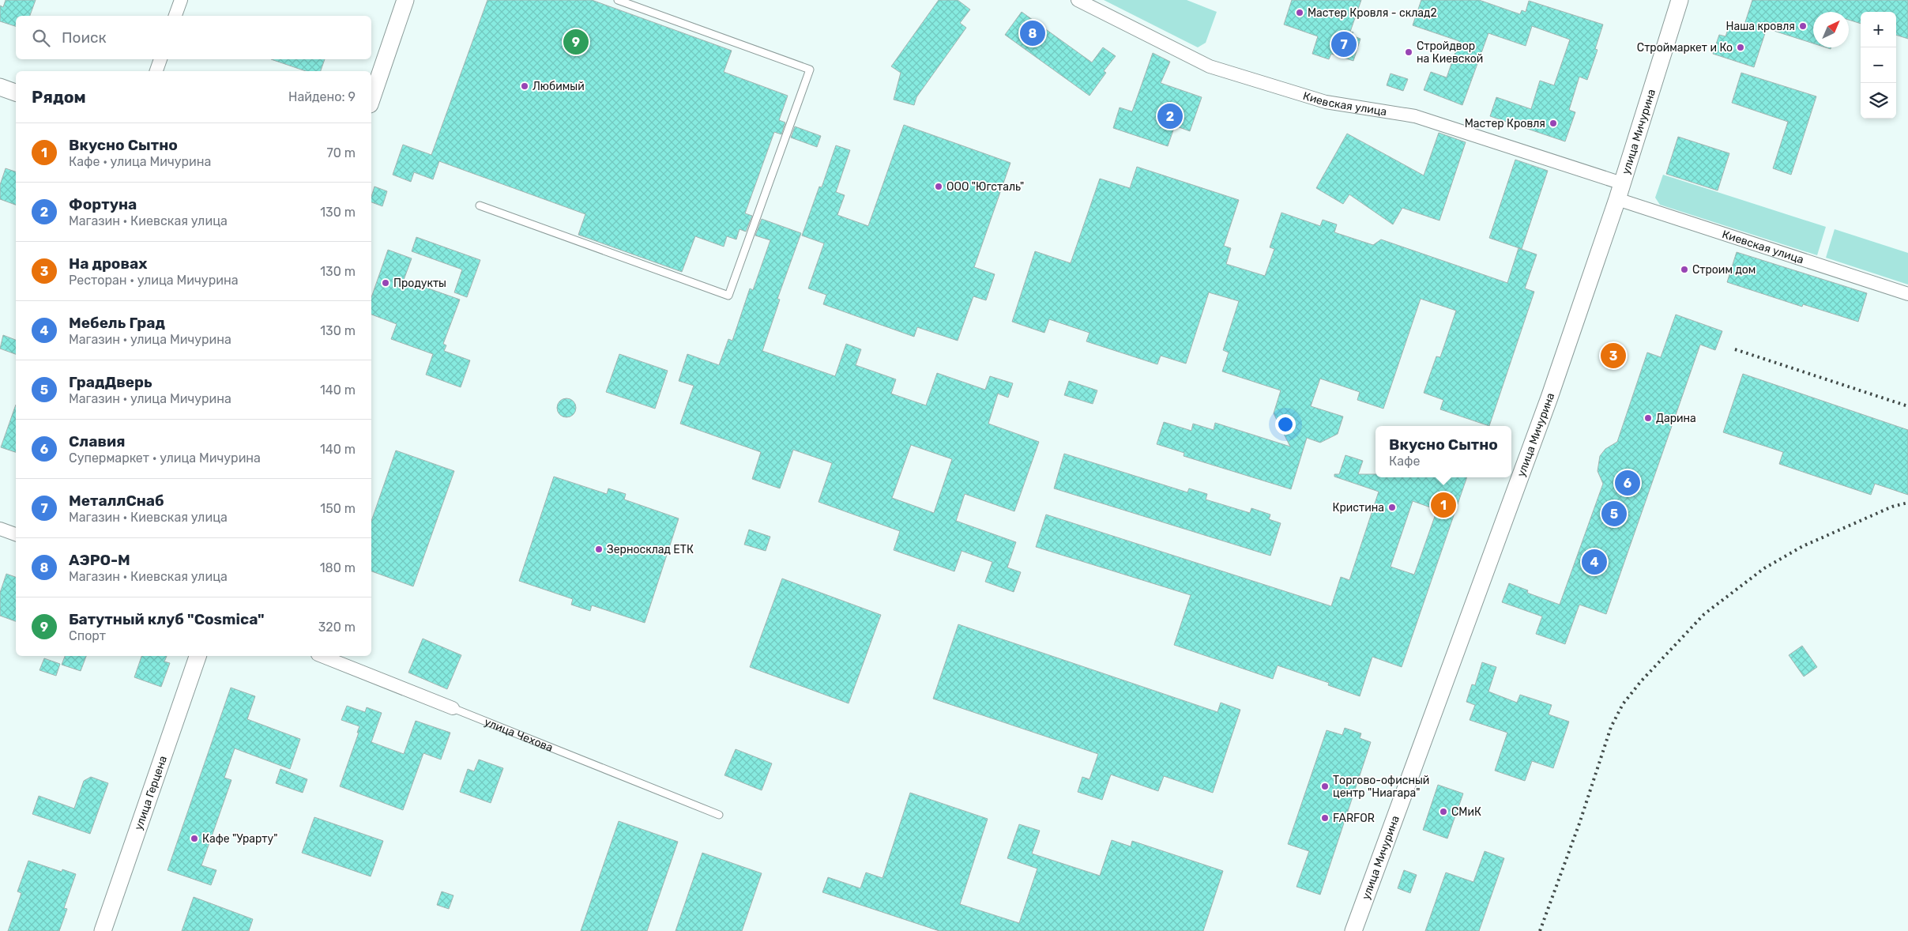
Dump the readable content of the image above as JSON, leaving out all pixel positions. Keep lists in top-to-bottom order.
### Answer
{
  "streets": {
    "street": [
      "Киевская улица",
      "улица Мичурина",
      "улица Чехова",
      "улица Герцена"
    ]
  },
  "crossings": [
    ["Киевская улица", "улица Мичурина"]
  ],
  "places": [
    "Мастер Кровля - склад2",
    "Наша кровля",
    "Строймаркет и Ко",
    "Стройдвор на Киевской",
    "Любимый",
    "Мастер Кровля",
    "ООО \"Югсталь\"",
    "Строим дом",
    "Продукты",
    "Дарина",
    "Кристина",
    "Зерносклад ЕТК",
    "Торгово-офисный центр \"Ниагара\"",
    "СМиК",
    "FARFOR",
    "Кафе \"Урарту\""
  ],
  "north": "top right",
  "page": {
    "map_buttons": ["+", "−"],
    "search": "Поиск",
    "pins": [
      "8",
      "9",
      "7",
      "2",
      "3",
      "6",
      "1",
      "5",
      "4"
    ],
    "heading": ["Рядом", "Найдено: 9"],
    "list": [
      {
        "mark": "1",
        "name": "Вкусно Сытно",
        "note": "Кафе · улица Мичурина",
        "value": "70 m"
      },
      {
        "mark": "2",
        "name": "Фортуна",
        "note": "Магазин · Киевская улица",
        "value": "130 m"
      },
      {
        "mark": "3",
        "name": "На дровах",
        "note": "Ресторан · улица Мичурина",
        "value": "130 m"
      },
      {
        "mark": "4",
        "name": "Мебель Град",
        "note": "Магазин · улица Мичурина",
        "value": "130 m"
      },
      {
        "mark": "5",
        "name": "ГрадДверь",
        "note": "Магазин · улица Мичурина",
        "value": "140 m"
      },
      {
        "mark": "6",
        "name": "Славия",
        "note": "Супермаркет · улица Мичурина",
        "value": "140 m"
      },
      {
        "mark": "7",
        "name": "МеталлСнаб",
        "note": "Магазин · Киевская улица",
        "value": "150 m"
      },
      {
        "mark": "8",
        "name": "АЭРО-М",
        "note": "Магазин · Киевская улица",
        "value": "180 m"
      },
      {
        "mark": "9",
        "name": "Батутный клуб \"Cosmica\"",
        "note": "Спорт",
        "value": "320 m"
      }
    ],
    "popup": ["Вкусно Сытно", "Кафе"]
  }
}
